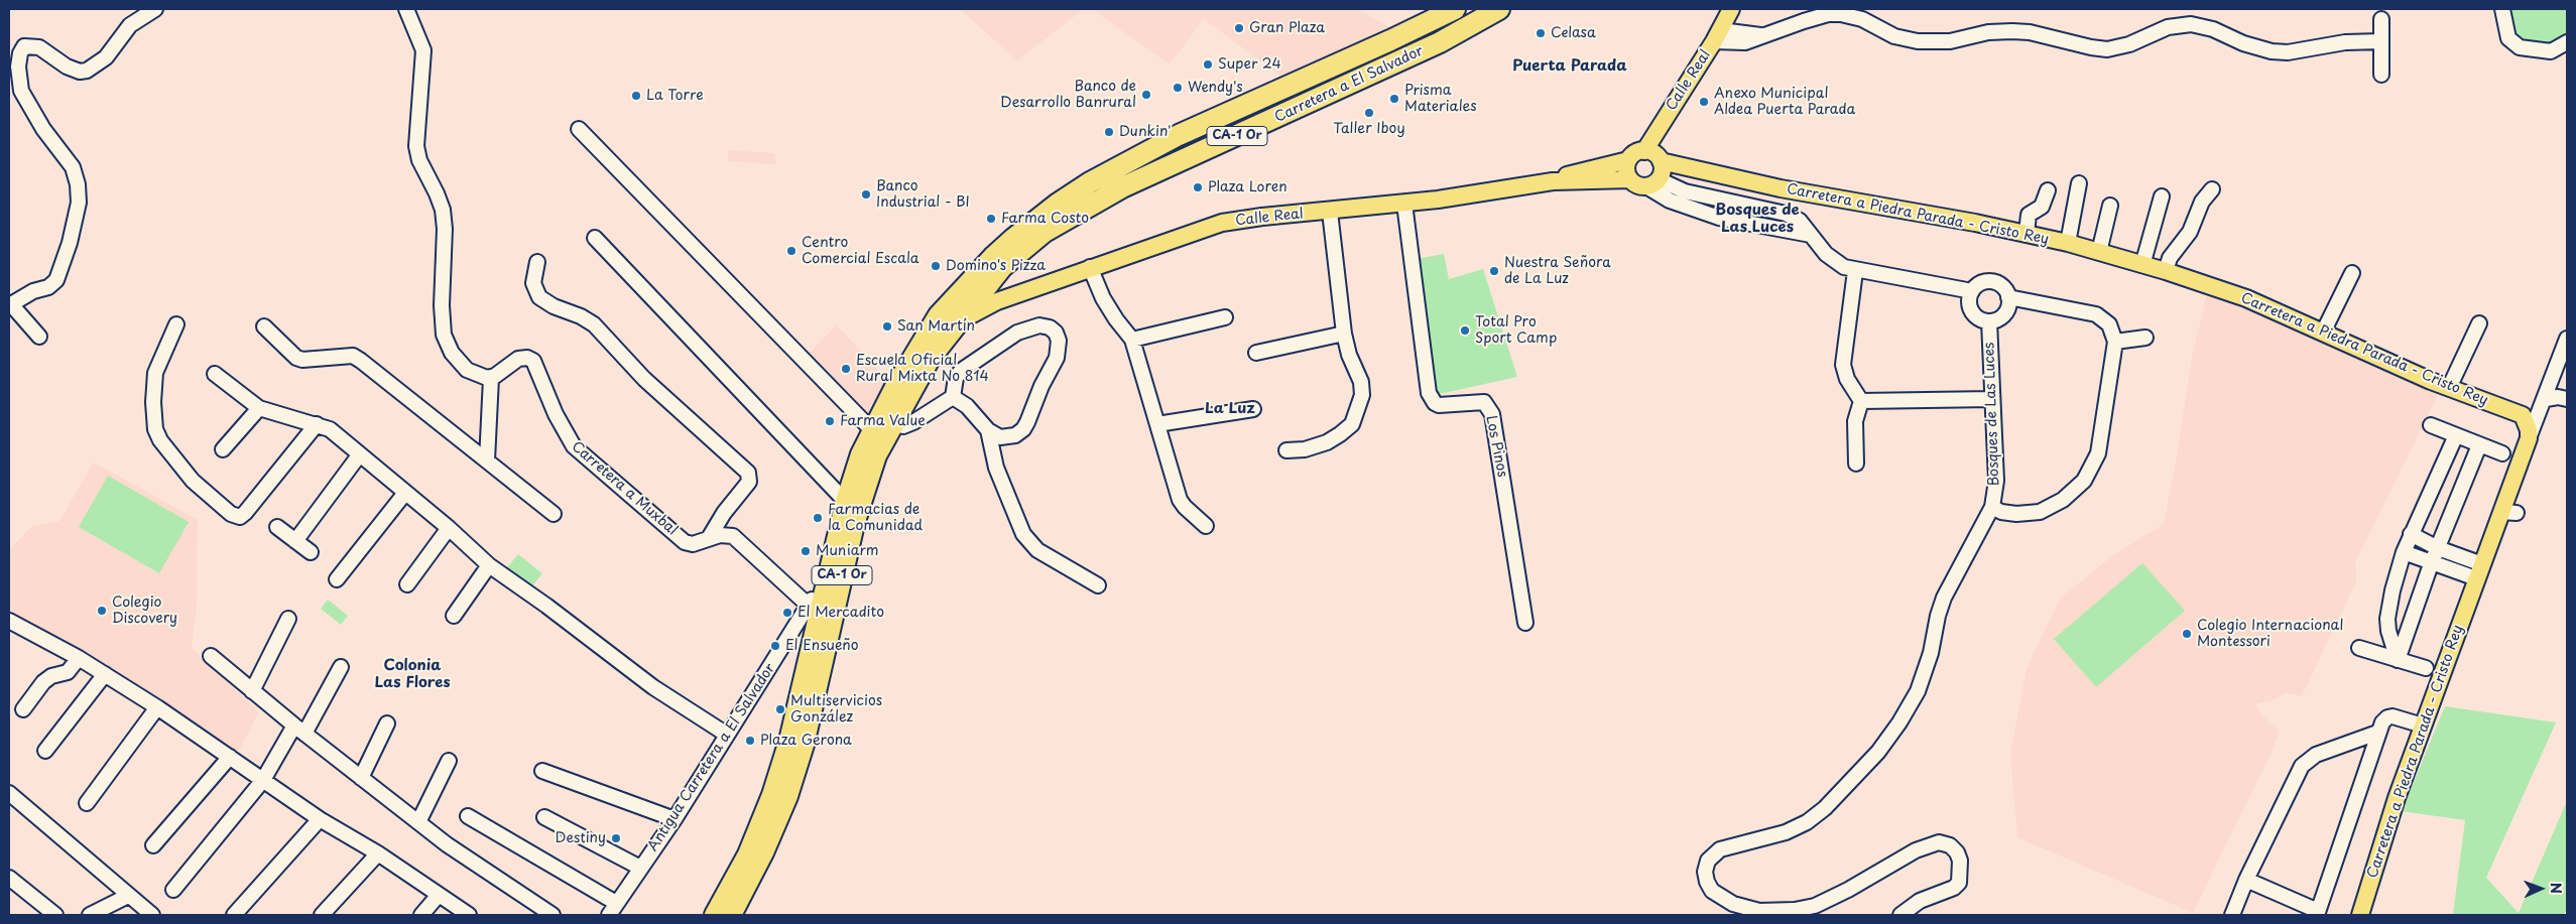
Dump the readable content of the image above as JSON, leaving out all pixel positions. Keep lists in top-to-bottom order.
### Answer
{
  "streets": {
    "highway": ["Carretera a El Salvador", "CA-1 Or"],
    "main road": ["Calle Real", "Carretera a Piedra Parada - Cristo Rey"],
    "street": [
      "Bosques de Las Luces",
      "Los Pinos",
      "Carretera a Muxbal",
      "Antigua Carretera a El Salvador"
    ]
  },
  "crossings": [
    ["Calle Real", "Carretera a El Salvador"],
    ["Calle Real", "Carretera a Piedra Parada - Cristo Rey"],
    ["Calle Real", "Los Pinos"],
    ["Carretera a El Salvador", "Carretera a Muxbal"],
    ["Carretera a El Salvador", "Antigua Carretera a El Salvador"],
    ["Carretera a Muxbal", "Antigua Carretera a El Salvador"]
  ],
  "districts": [
    "Puerta Parada",
    "Bosques de Las Luces",
    "La Luz",
    "Colonia Las Flores"
  ],
  "places": [
    "Gran Plaza",
    "Celasa",
    "Super 24",
    "Wendy's",
    "Banco de Desarrollo Banrural",
    "La Torre",
    "Prisma Materiales",
    "Anexo Municipal Aldea Puerta Parada",
    "Taller Iboy",
    "Dunkin'",
    "Plaza Loren",
    "Banco Industrial - BI",
    "Farma Costo",
    "Centro Comercial Escala",
    "Domino's Pizza",
    "Nuestra Señora de La Luz",
    "San Martín",
    "Total Pro Sport Camp",
    "Escuela Oficial Rural Mixta No 814",
    "Farma Value",
    "Farmacias de la Comunidad",
    "Muniarm",
    "Colegio Discovery",
    "El Mercadito",
    "Colegio Internacional Montessori",
    "El Ensueño",
    "Multiservicios González",
    "Plaza Gerona",
    "Destiny"
  ],
  "north": "right"
}
